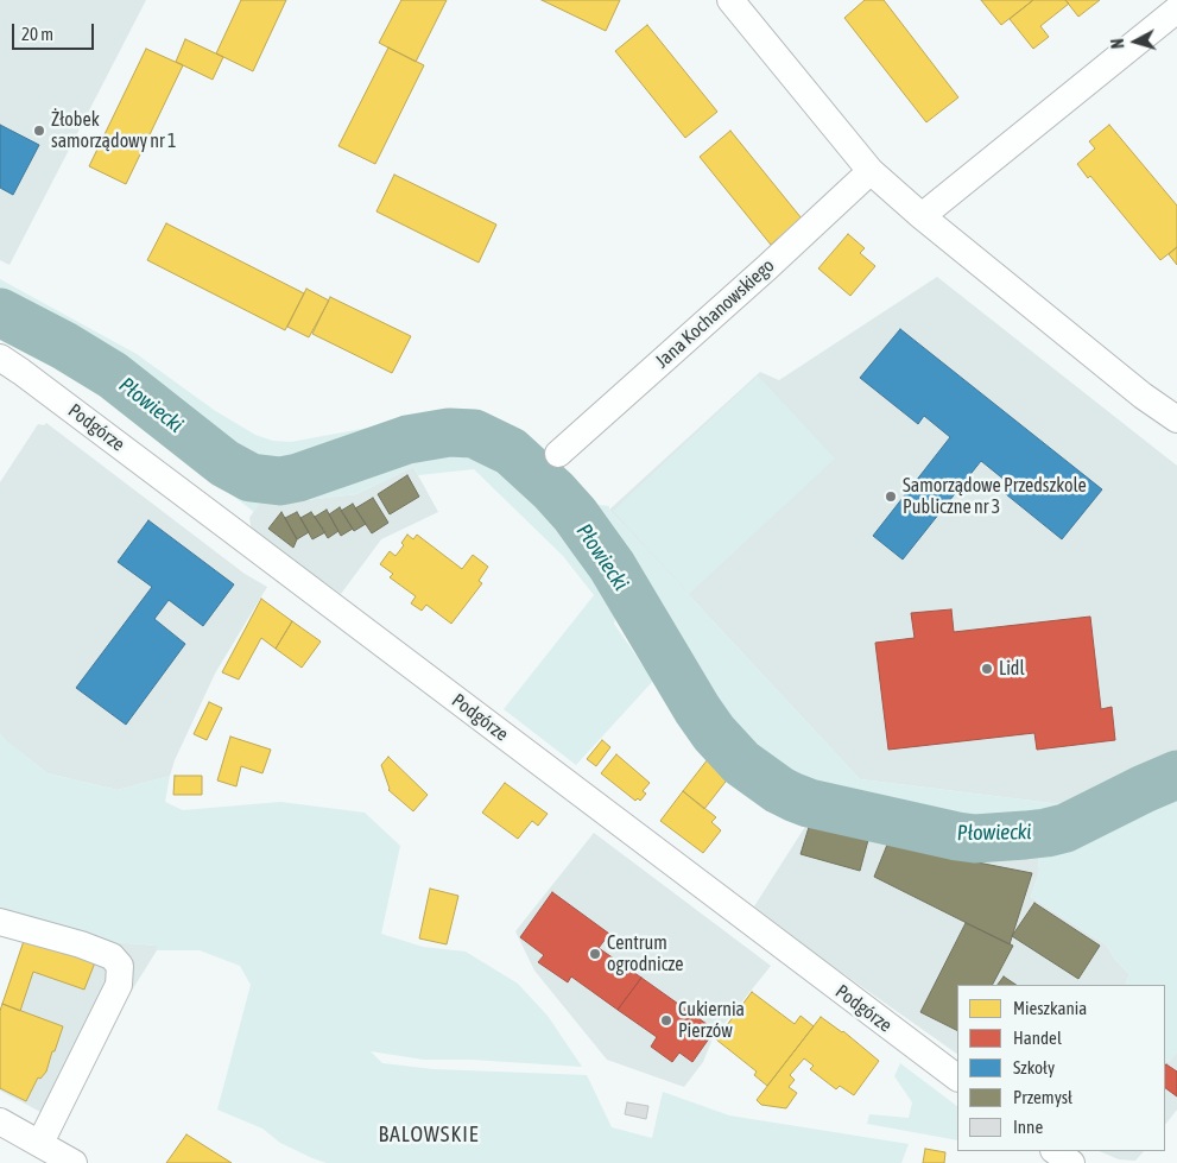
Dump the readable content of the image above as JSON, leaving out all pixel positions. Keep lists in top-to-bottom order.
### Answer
{
  "streets": {
    "street": ["Jana Kochanowskiego", "Podgórze"]
  },
  "districts": ["BALOWSKIE"],
  "water": ["Płowiecki"],
  "places": [
    "Żłobek samorządowy nr 1",
    "Samorządowe Przedszkole Publiczne nr 3",
    "Lidl",
    "Centrum ogrodnicze",
    "Cukiernia Pierzów"
  ],
  "legend": [
    "Mieszkania",
    "Handel",
    "Szkoły",
    "Przemysł",
    "Inne"
  ],
  "scale_bar": "20 m",
  "north": "left"
}
